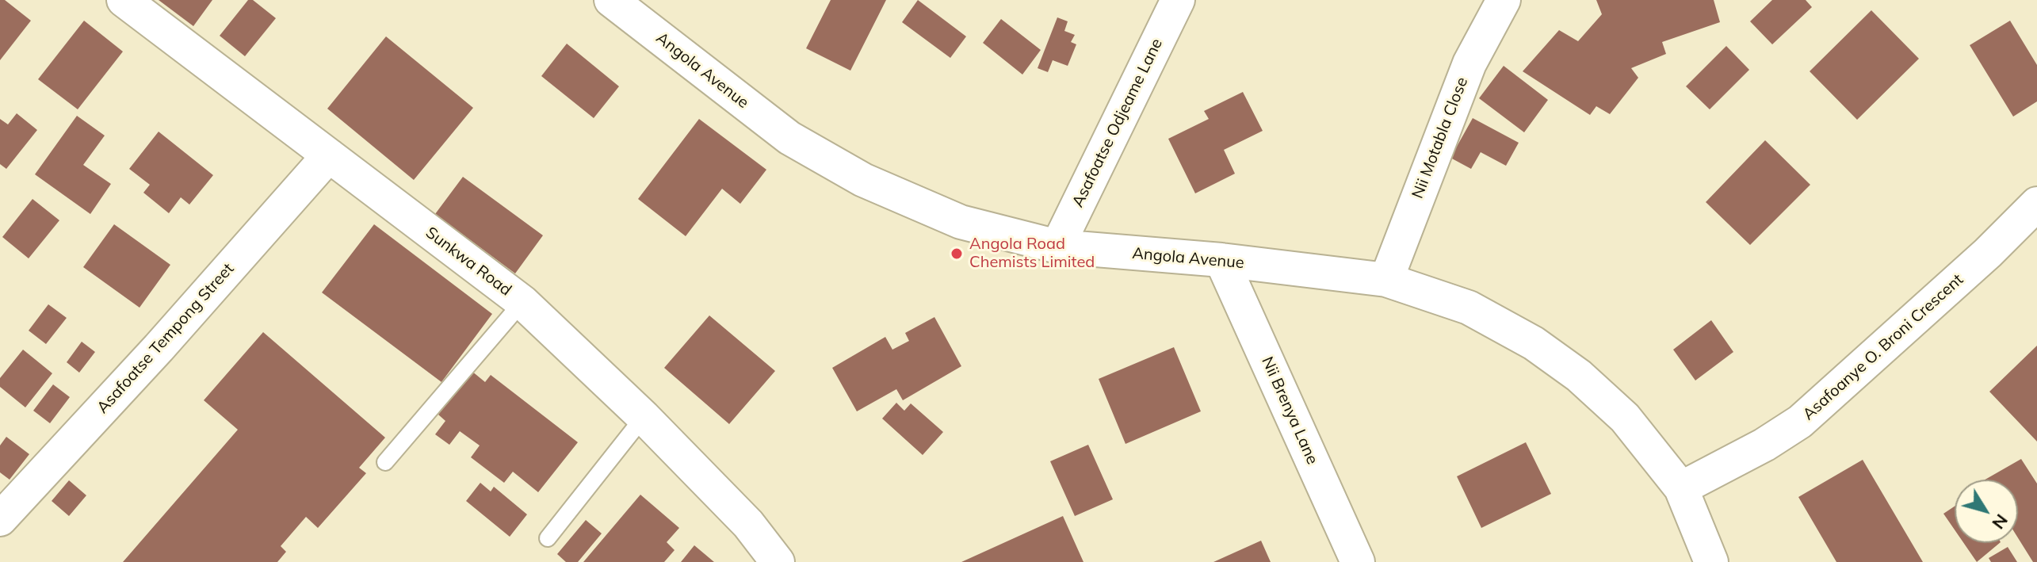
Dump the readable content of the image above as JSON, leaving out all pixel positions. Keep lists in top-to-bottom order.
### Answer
{
  "streets": {
    "street": [
      "Angola Avenue",
      "Asafoatse Odjeame Lane",
      "Nii Motabla Close",
      "Sunkwa Road",
      "Asafoatse Tempong Street",
      "Asafoanye O. Broni Crescent",
      "Nii Brenya Lane"
    ]
  },
  "crossings": [
    ["Angola Avenue", "Asafoatse Odjeame Lane"],
    ["Angola Avenue", "Nii Motabla Close"],
    ["Angola Avenue", "Asafoanye O. Broni Crescent"],
    ["Angola Avenue", "Nii Brenya Lane"],
    ["Sunkwa Road", "Asafoatse Tempong Street"]
  ],
  "places": ["Angola Road Chemists Limited"],
  "north": "bottom right"
}
